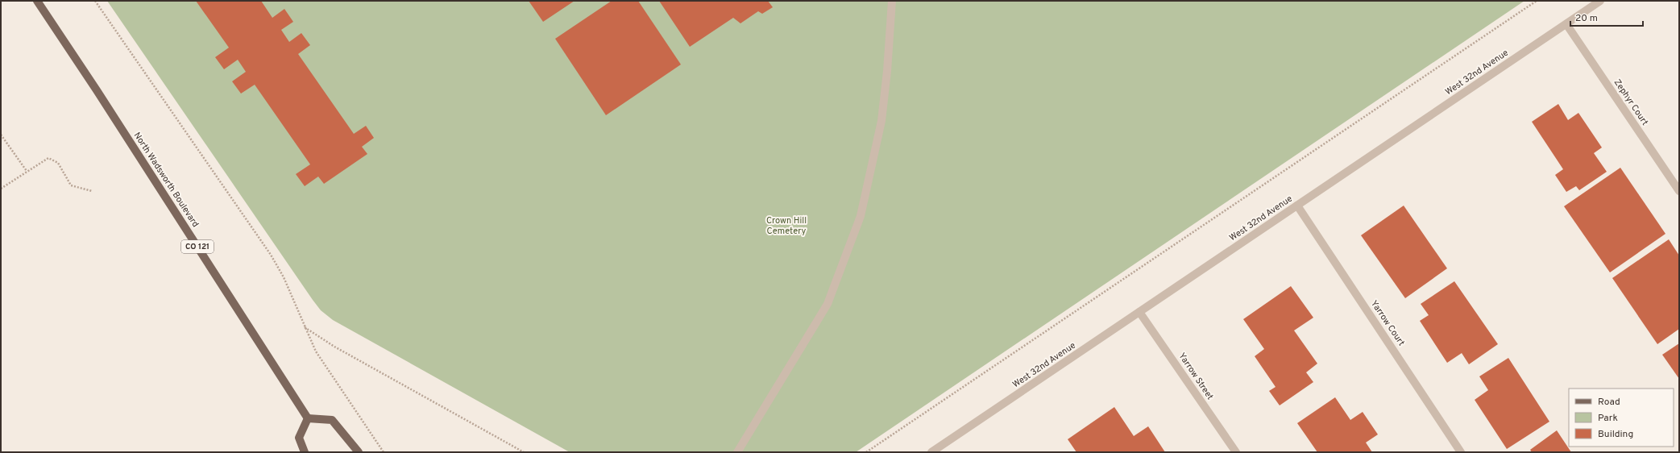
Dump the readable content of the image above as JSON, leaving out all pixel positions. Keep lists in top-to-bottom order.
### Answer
{
  "streets": {
    "main road": ["North Wadsworth Boulevard", "CO 121"],
    "street": [
      "West 32nd Avenue",
      "Zephyr Court",
      "Yarrow Court",
      "Yarrow Street"
    ]
  },
  "crossings": [
    ["West 32nd Avenue", "Zephyr Court"],
    ["West 32nd Avenue", "Yarrow Court"],
    ["West 32nd Avenue", "Yarrow Street"]
  ],
  "parks": ["Crown Hill Cemetery"],
  "legend": ["Road", "Park", "Building"],
  "scale_bar": "20 m"
}
